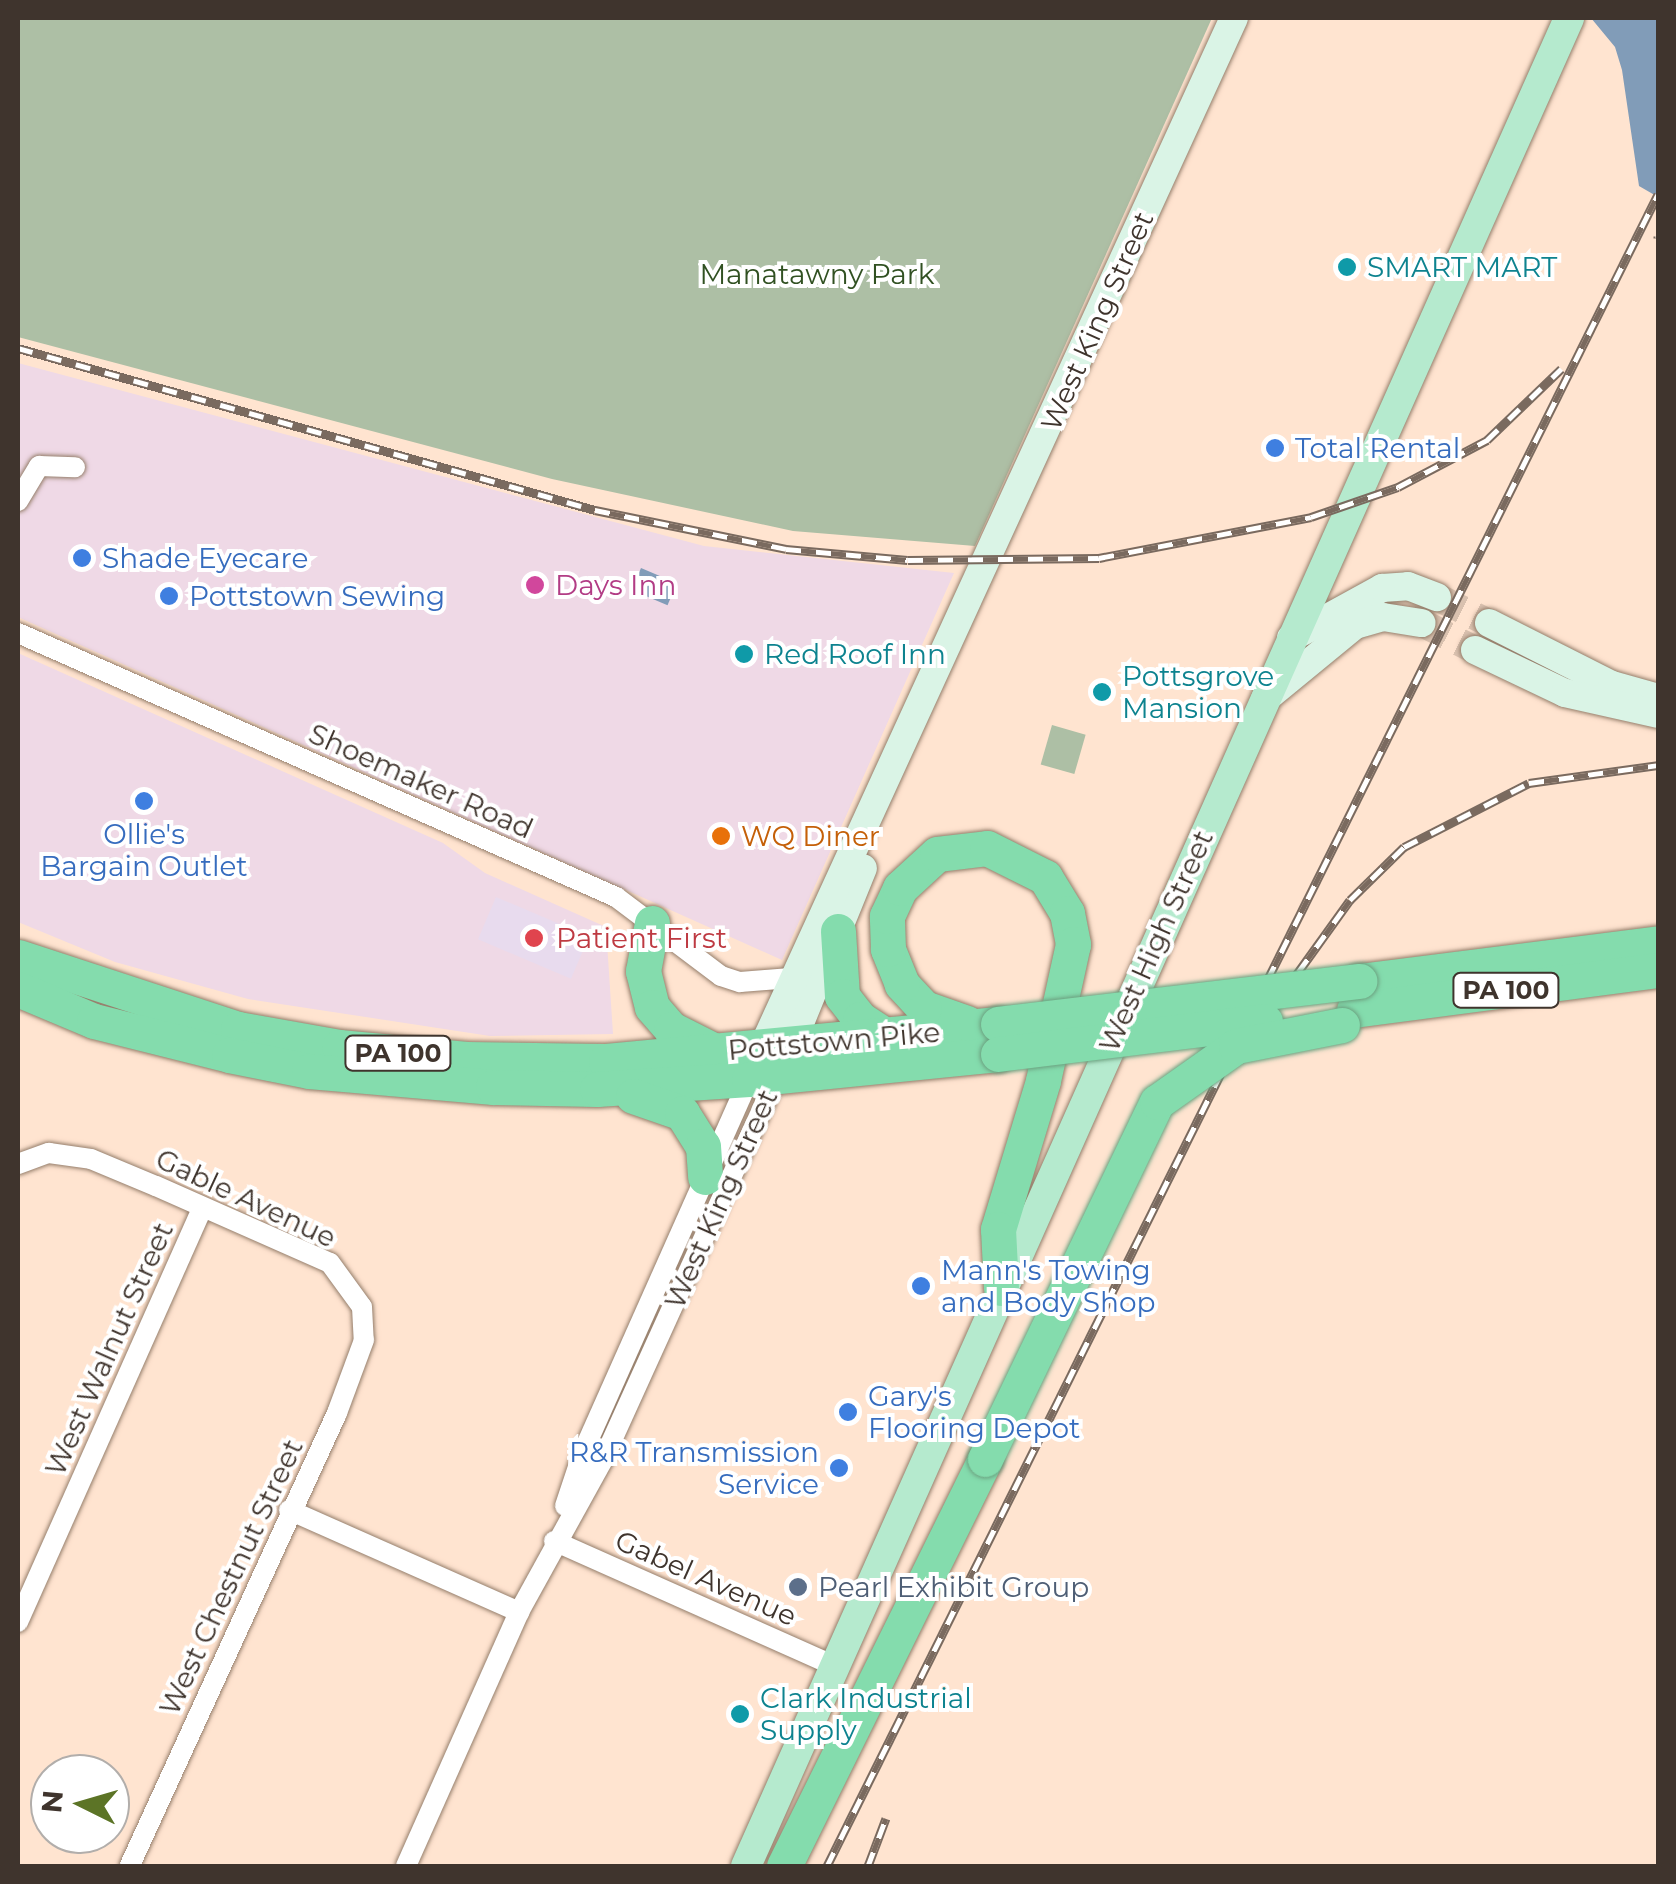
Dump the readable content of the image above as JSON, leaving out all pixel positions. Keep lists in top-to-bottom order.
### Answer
{
  "streets": {
    "highway": ["PA 100", "Pottstown Pike"],
    "main road": ["West King Street", "West High Street"],
    "street": [
      "Shoemaker Road",
      "Gable Avenue",
      "West Walnut Street",
      "West Chestnut Street",
      "Gabel Avenue"
    ]
  },
  "crossings": [
    ["West King Street", "Shoemaker Road"],
    ["West King Street", "Pottstown Pike"],
    ["West King Street", "Gabel Avenue"],
    ["West High Street", "Gabel Avenue"],
    ["Gable Avenue", "West Walnut Street"],
    ["Gable Avenue", "West Chestnut Street"]
  ],
  "parks": ["Manatawny Park"],
  "places": [
    "SMART MART",
    "Total Rental",
    "Shade Eyecare",
    "Days Inn",
    "Pottstown Sewing",
    "Red Roof Inn",
    "Pottsgrove Mansion",
    "Ollie's Bargain Outlet",
    "WQ Diner",
    "Patient First",
    "Mann's Towing and Body Shop",
    "Gary's Flooring Depot",
    "R&R Transmission Service",
    "Pearl Exhibit Group",
    "Clark Industrial Supply"
  ],
  "north": "left"
}
